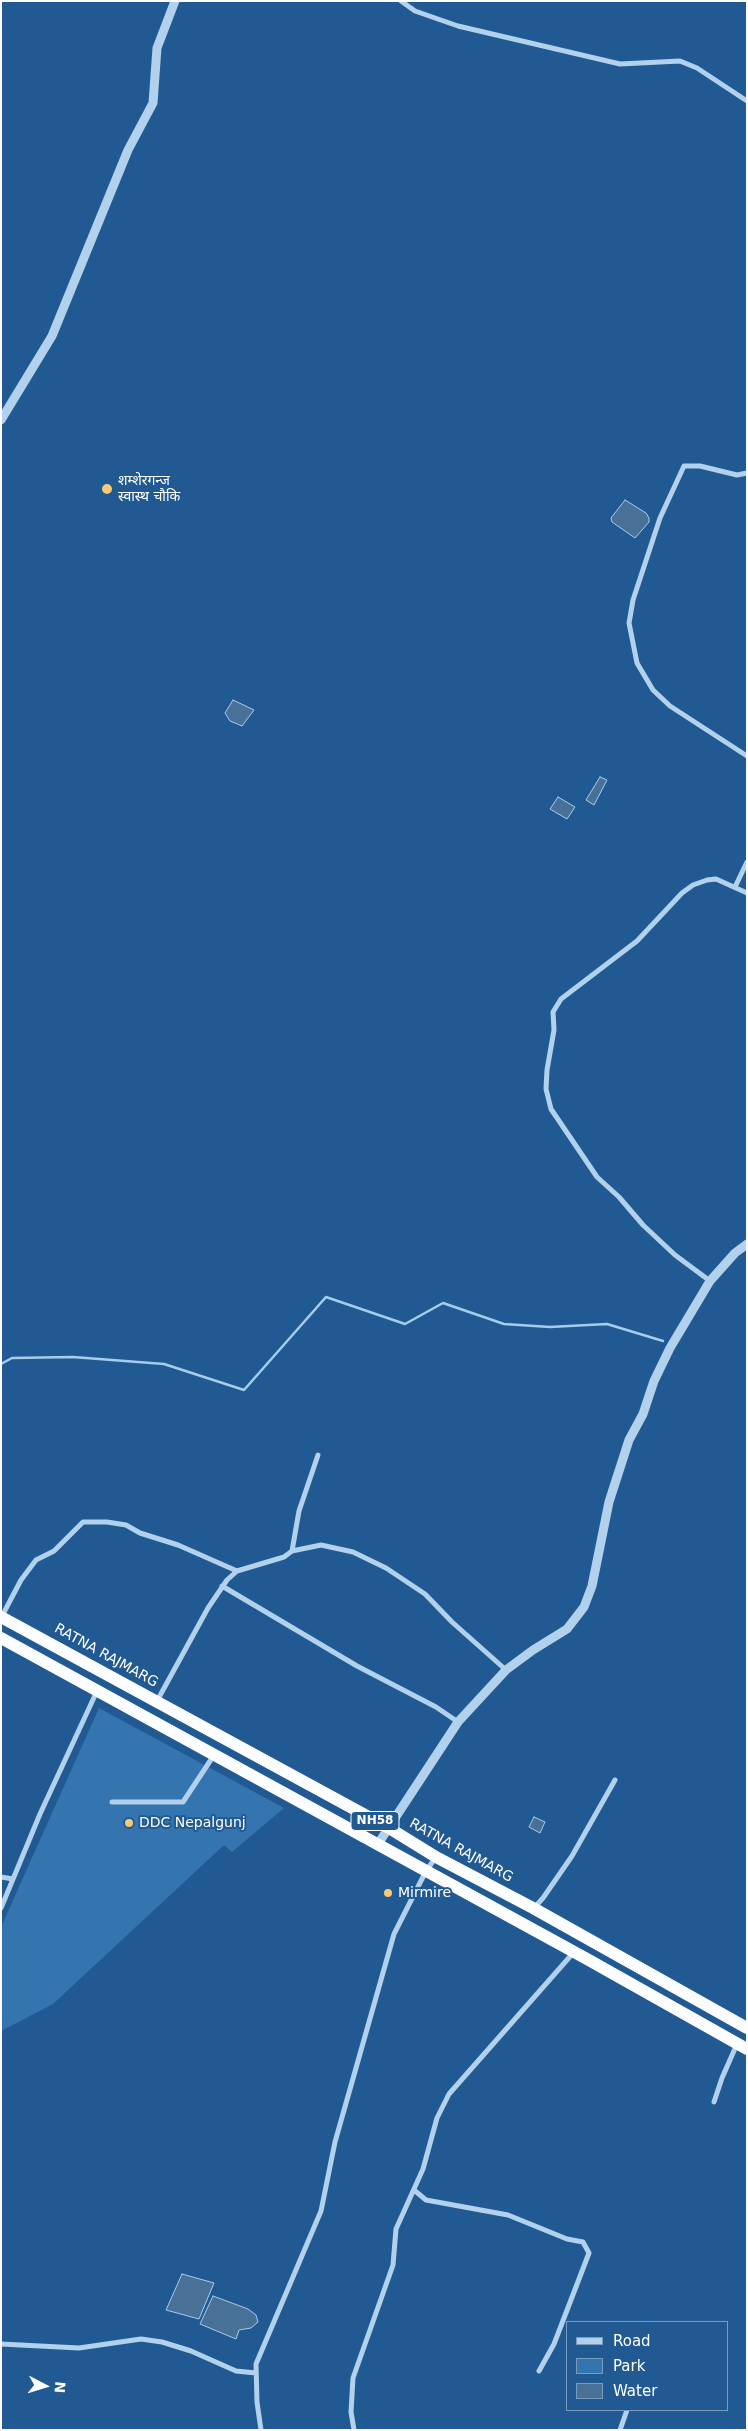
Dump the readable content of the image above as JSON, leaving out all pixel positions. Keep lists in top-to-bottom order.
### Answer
{
  "streets": {
    "highway": ["RATNA RAJMARG", "NH58"]
  },
  "places": ["शम्शेरगन्ज स्वास्थ चौकि", "DDC Nepalgunj", "Mirmire"],
  "legend": ["Road", "Park", "Water"],
  "north": "right"
}
